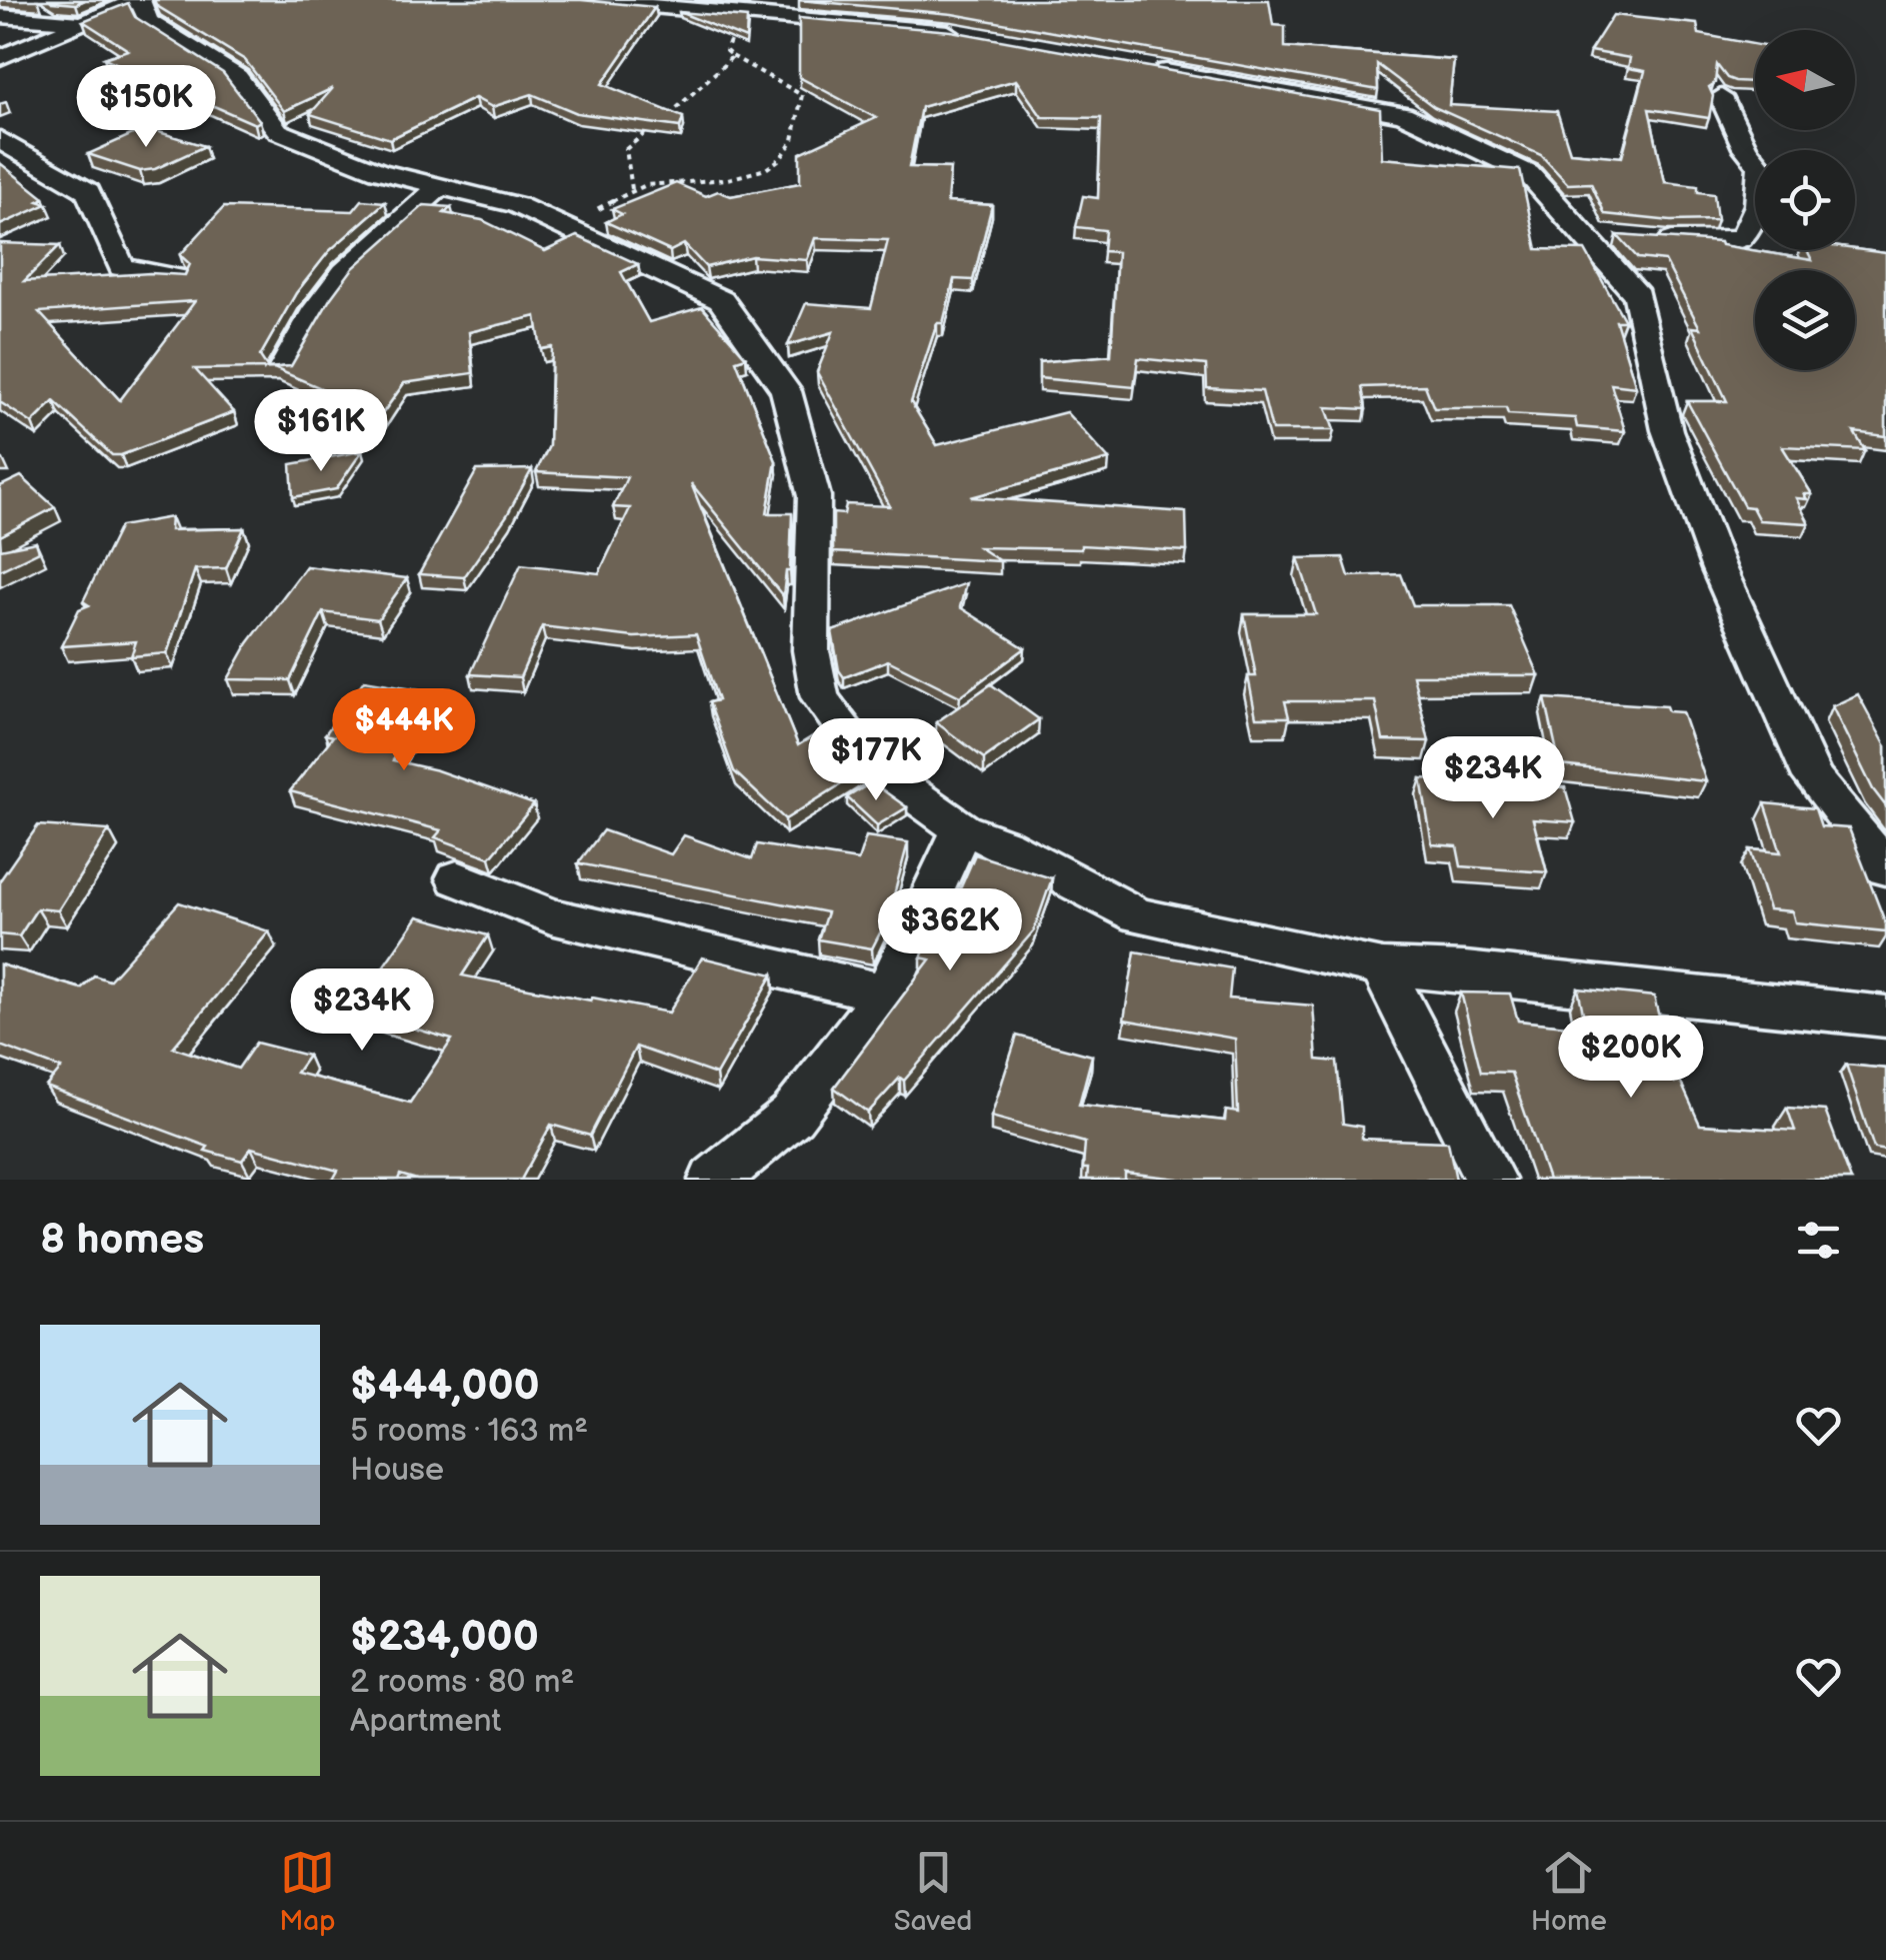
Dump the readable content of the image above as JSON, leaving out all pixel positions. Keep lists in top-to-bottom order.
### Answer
{
  "north": "left",
  "page": {
    "price": [
      "$150K",
      "$161K",
      "$444K",
      "$177K",
      "$234K",
      "$362K",
      "$234K",
      "$200K"
    ],
    "heading": "8 homes",
    "list": [
      {
        "name": "$444,000",
        "note": "5 rooms · 163 m² · House"
      },
      {
        "name": "$234,000",
        "note": "2 rooms · 80 m² · Apartment"
      }
    ],
    "tabs": ["Map", "Saved", "Home"]
  }
}
